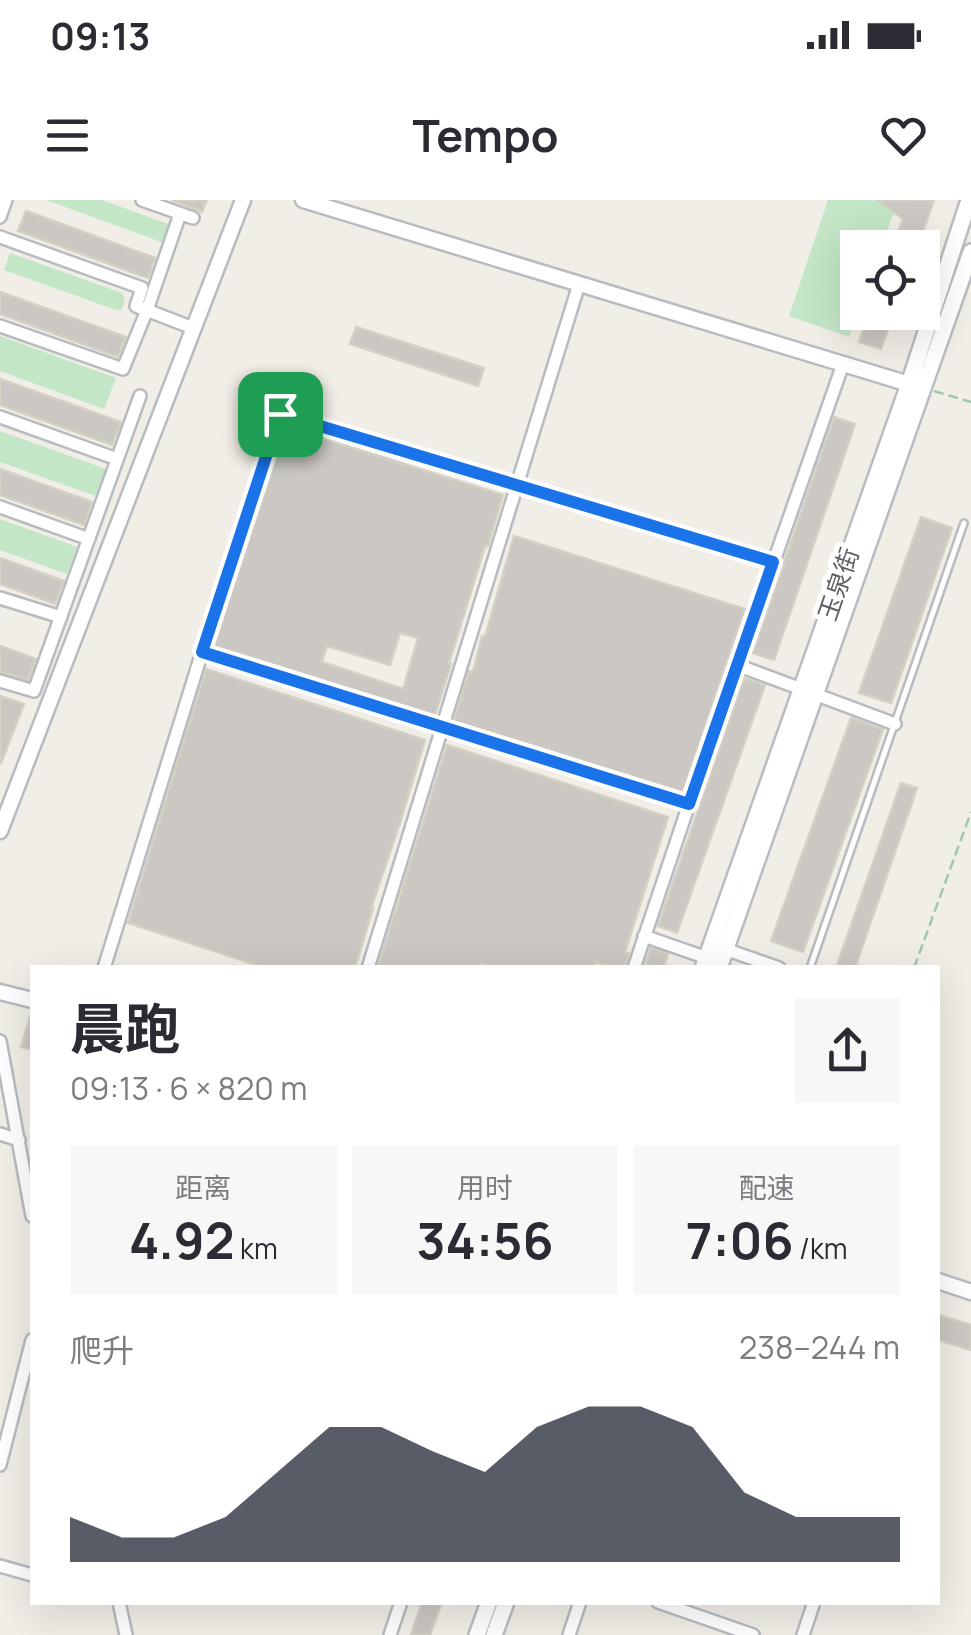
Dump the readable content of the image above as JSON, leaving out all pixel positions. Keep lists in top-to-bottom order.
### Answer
{
  "streets": {
    "main road": ["玉泉街"]
  },
  "page": {
    "status": "09:13",
    "header": "Tempo",
    "heading": ["晨跑", "09:13 · 6 × 820 m"],
    "stats": [
      ["距离", "4.92 km"],
      ["用时", "34:56"],
      ["配速", "7:06 /km"]
    ],
    "chart": ["爬升", "238–244 m"]
  }
}
